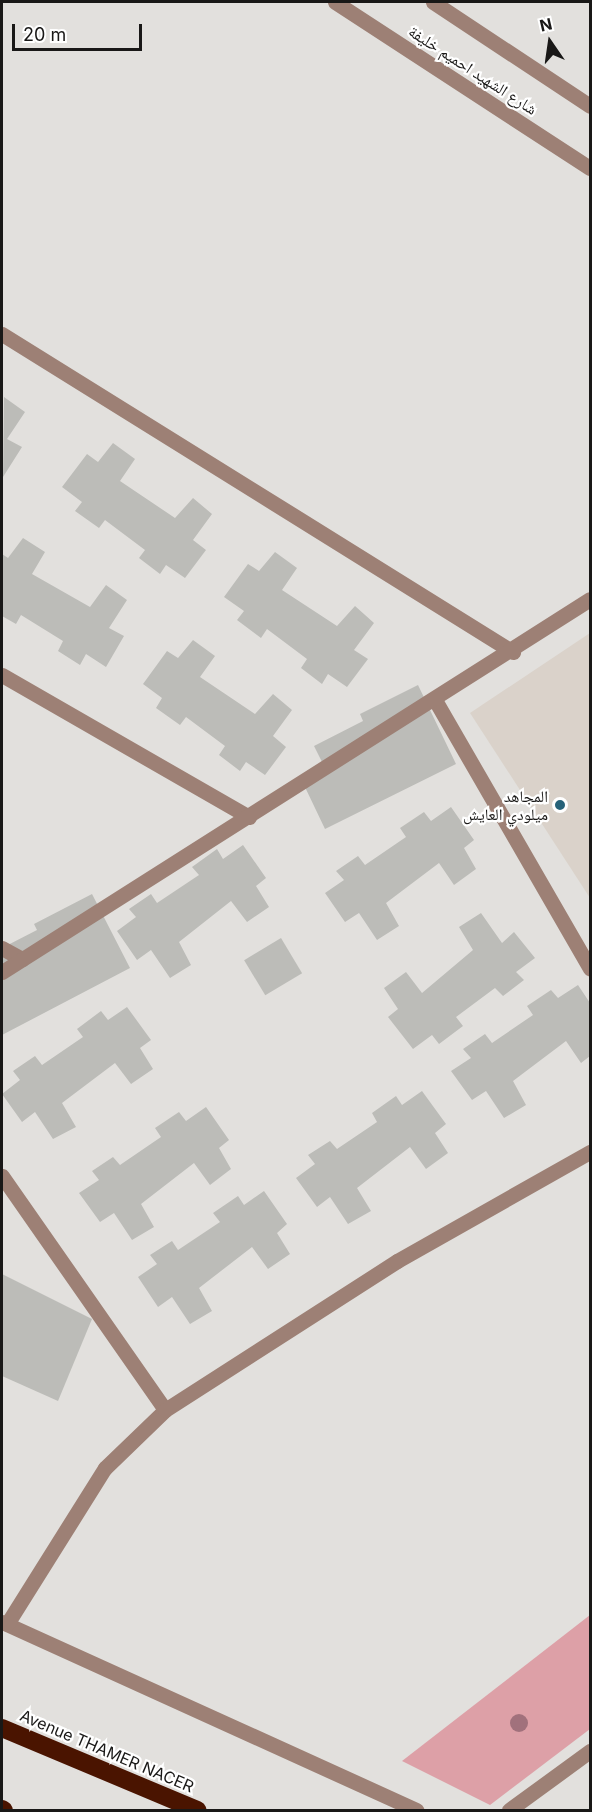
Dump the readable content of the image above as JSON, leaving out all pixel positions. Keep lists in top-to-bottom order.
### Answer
{
  "streets": {
    "highway": ["Avenue THAMER NACER"],
    "street": ["شارع الشهيد احميم خليفة"]
  },
  "places": ["المجاهد ميلودي العايش"],
  "scale_bar": "20 m",
  "north": "top"
}
